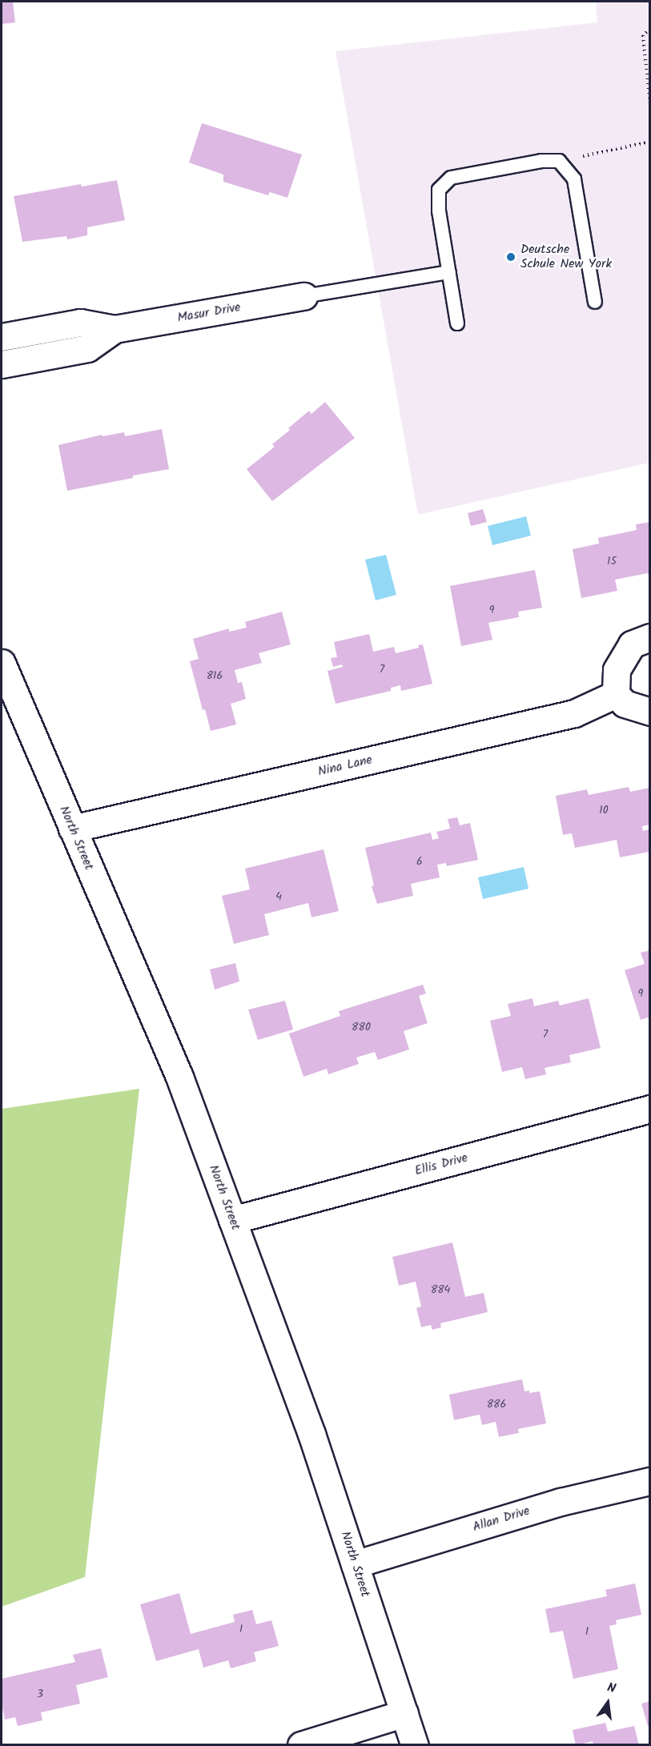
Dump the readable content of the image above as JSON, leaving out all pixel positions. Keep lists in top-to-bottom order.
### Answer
{
  "streets": {
    "street": [
      "Masur Drive",
      "Nina Lane",
      "North Street",
      "Ellis Drive",
      "Allan Drive"
    ]
  },
  "crossings": [
    ["Nina Lane", "North Street"],
    ["North Street", "Ellis Drive"],
    ["North Street", "Allan Drive"]
  ],
  "places": ["Deutsche Schule New York"],
  "house_numbers": [
    "15",
    "9",
    "7",
    "816",
    "10",
    "6",
    "4",
    "9",
    "880",
    "7",
    "884",
    "886",
    "1",
    "1",
    "3"
  ],
  "north": "top"
}
